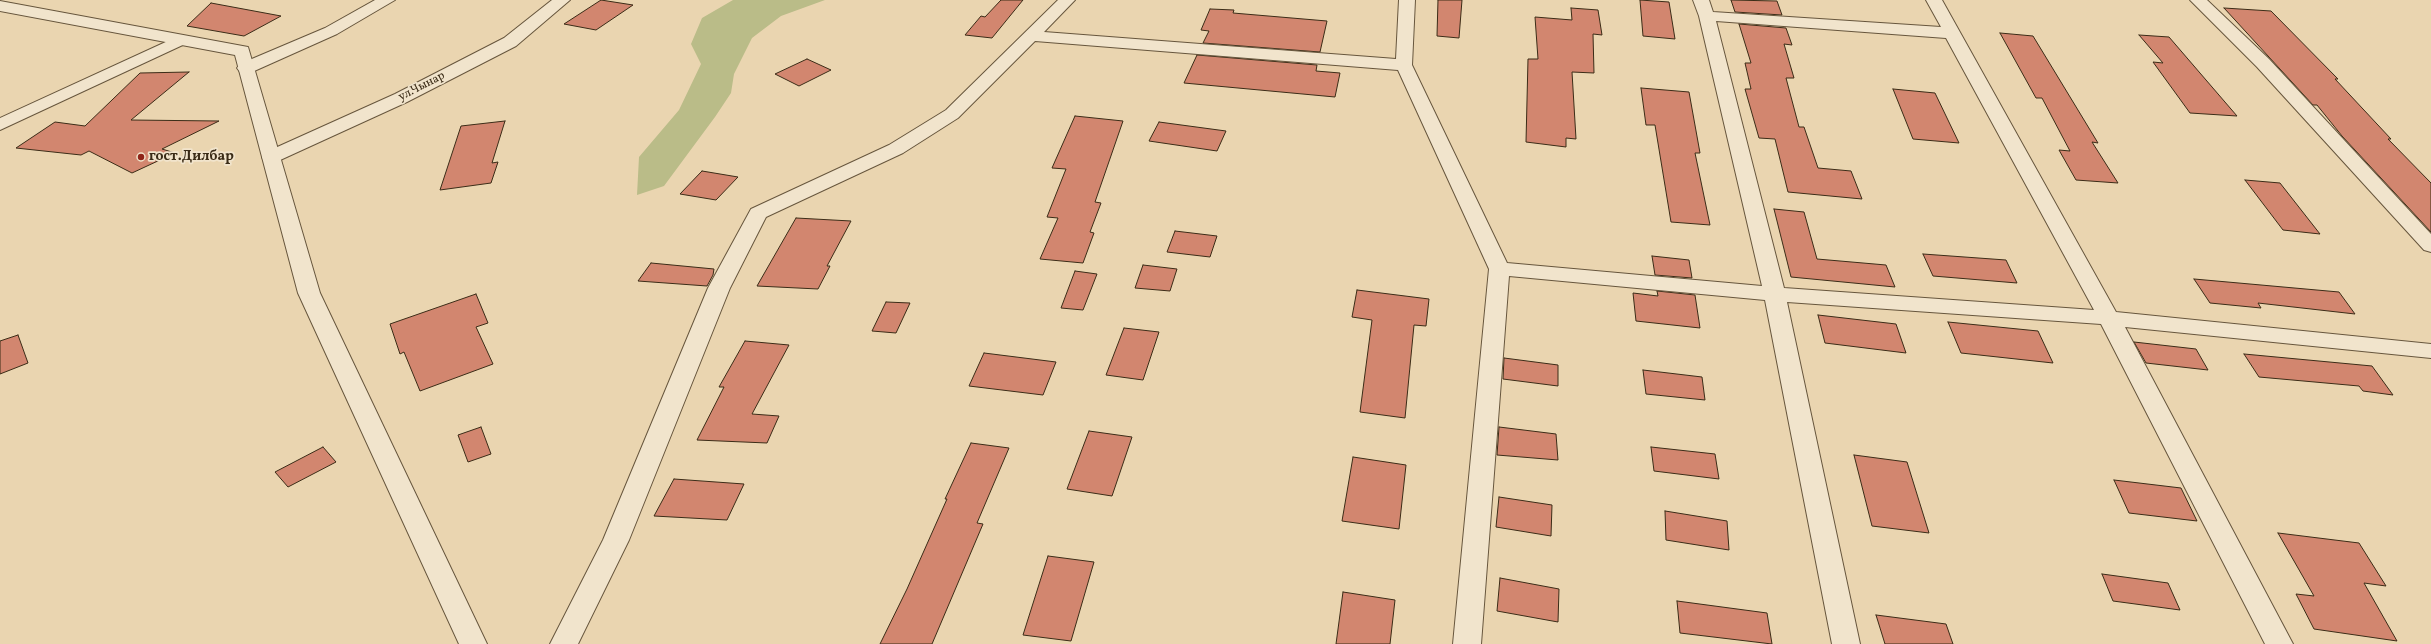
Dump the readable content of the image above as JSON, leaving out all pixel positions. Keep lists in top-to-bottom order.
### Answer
{
  "streets": {
    "street": ["ул.Чынар"]
  },
  "places": ["гост.Дилбар"]
}
